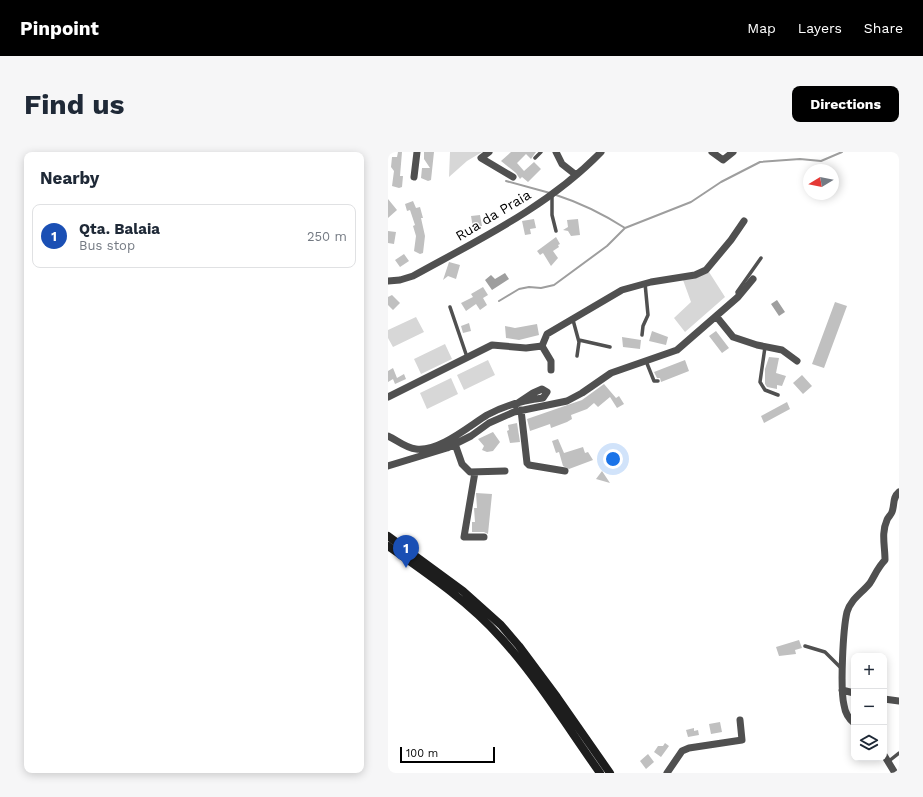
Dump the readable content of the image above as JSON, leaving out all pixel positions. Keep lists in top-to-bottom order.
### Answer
{
  "streets": {
    "street": ["Rua da Praia"]
  },
  "scale_bar": "100 m",
  "north": "left",
  "page": {
    "header": "Pinpoint",
    "nav": ["Map", "Layers", "Share"],
    "buttons": "Directions",
    "title": "Find us",
    "heading": "Nearby",
    "list": [
      {
        "mark": "1",
        "name": "Qta. Balaia",
        "note": "Bus stop",
        "value": "250 m"
      }
    ],
    "pins": "1",
    "map_buttons": ["+", "−"],
    "scale": "100 m"
  }
}
